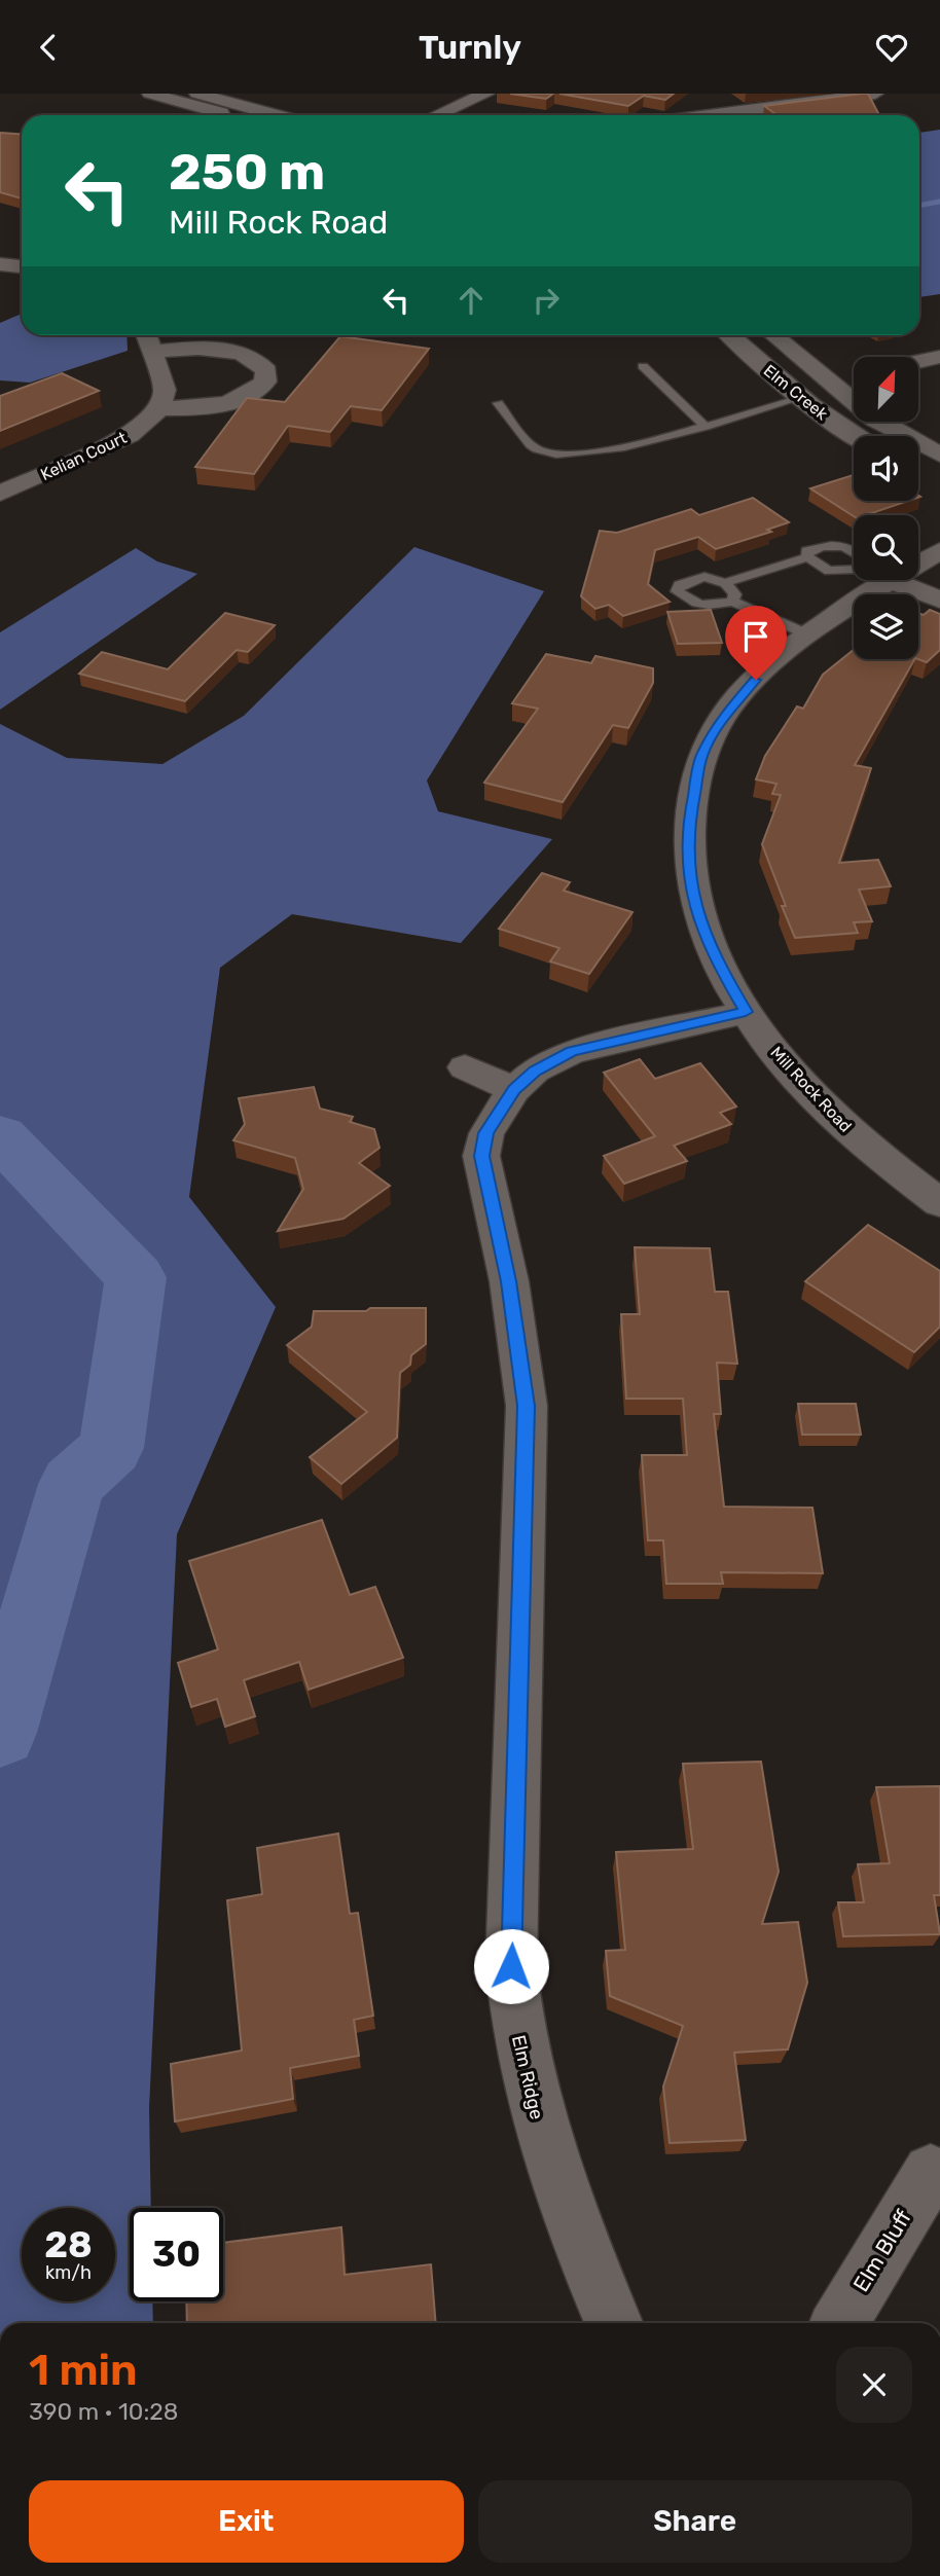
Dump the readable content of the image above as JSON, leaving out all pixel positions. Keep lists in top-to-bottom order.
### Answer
{
  "streets": {
    "street": [
      "Elm Creek",
      "Kelian Court",
      "Mill Rock Road",
      "Elm Ridge",
      "Elm Bluff"
    ]
  },
  "crossings": [
    ["Mill Rock Road", "Elm Ridge"]
  ],
  "north": "top right",
  "page": {
    "header": "Turnly",
    "turn": ["250 m", "Mill Rock Road"],
    "speed": "28 km/h",
    "limit": "30",
    "heading": ["1 min", "390 m · 10:28"],
    "buttons": ["Exit", "Share"]
  }
}
